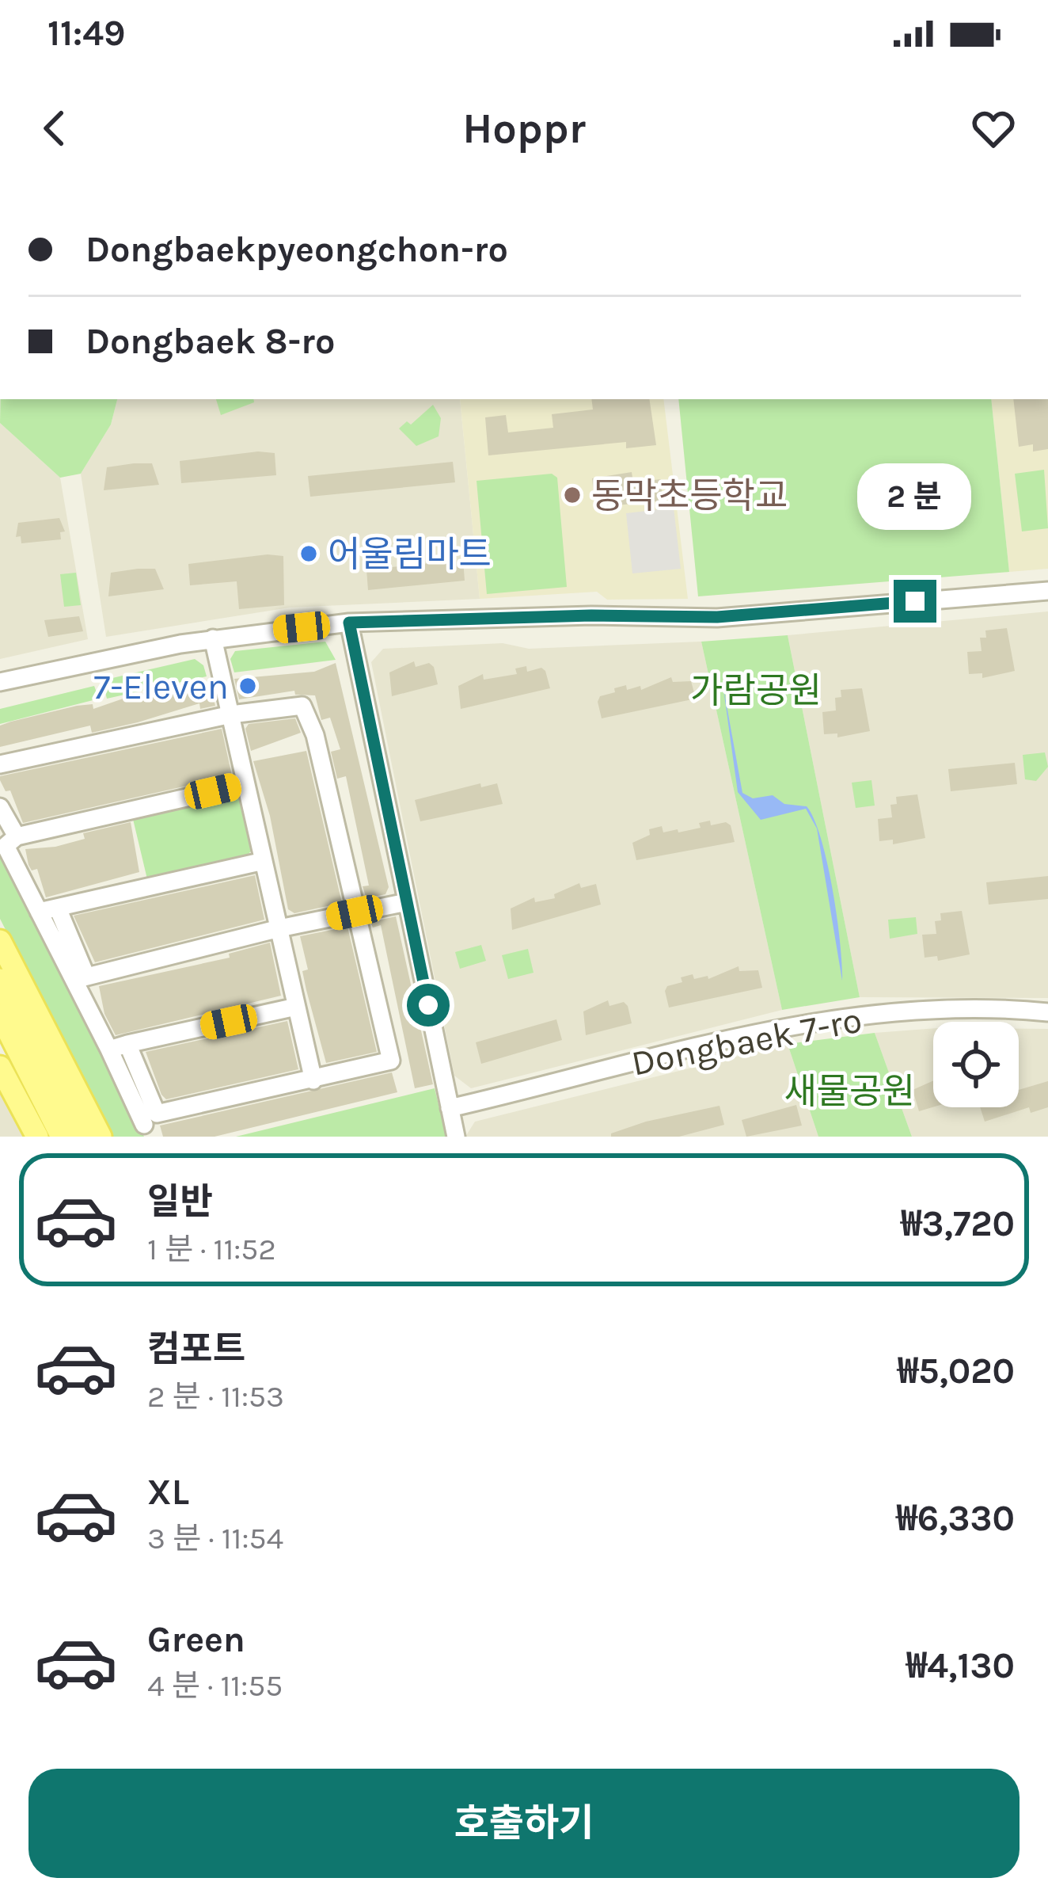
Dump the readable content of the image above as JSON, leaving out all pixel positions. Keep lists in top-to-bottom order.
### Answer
{
  "streets": {
    "street": ["Dongbaek 7-ro"]
  },
  "parks": ["가람공원", "새물공원"],
  "places": ["동막초등학교", "어울림마트", "7-Eleven"],
  "page": {
    "status": "11:49",
    "header": "Hoppr",
    "banner": ["Dongbaekpyeongchon-ro", "Dongbaek 8-ro"],
    "bubble": "2 분",
    "list": [
      {
        "name": "일반",
        "note": "1 분 · 11:52",
        "value": "₩3,720"
      },
      {
        "name": "컴포트",
        "note": "2 분 · 11:53",
        "value": "₩5,020"
      },
      {
        "name": "XL",
        "note": "3 분 · 11:54",
        "value": "₩6,330"
      },
      {
        "name": "Green",
        "note": "4 분 · 11:55",
        "value": "₩4,130"
      }
    ],
    "buttons": "호출하기"
  }
}
